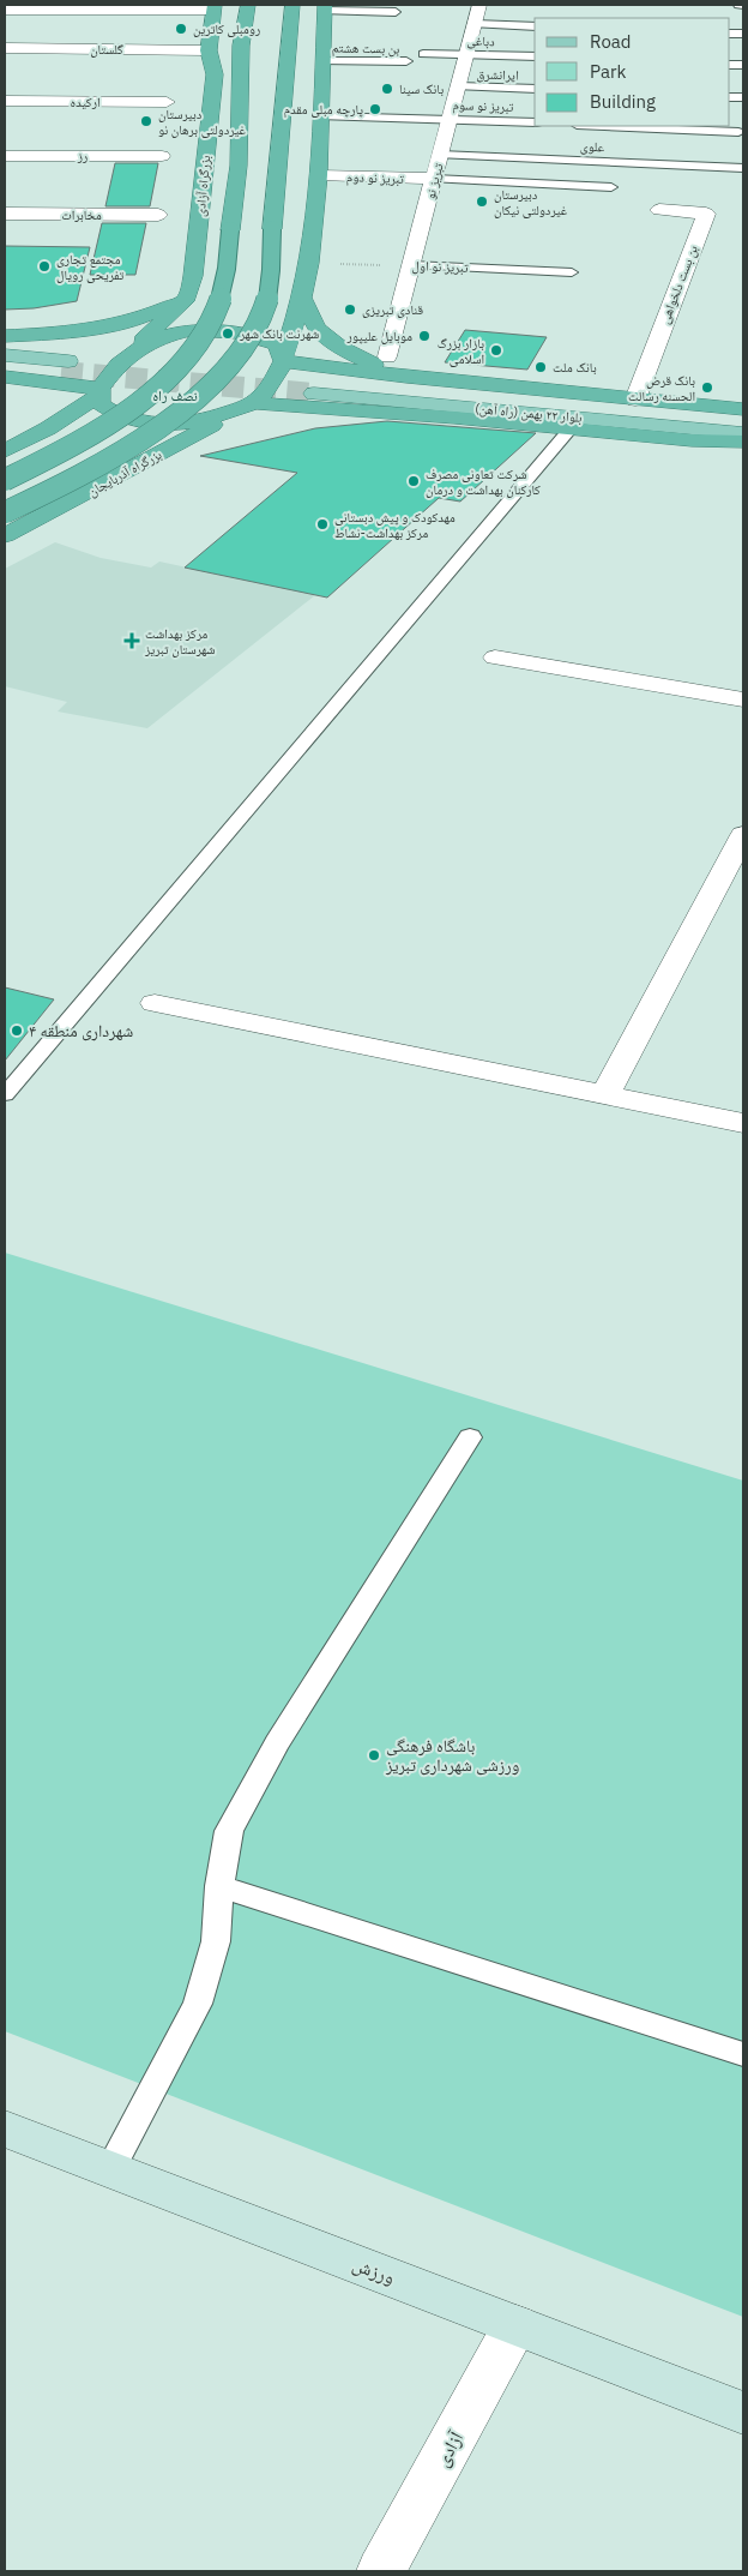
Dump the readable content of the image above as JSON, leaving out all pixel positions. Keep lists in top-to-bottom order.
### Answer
{
  "streets": {
    "highway": ["بزرگراه آزادی", "بزرگراه آذربایجان"],
    "main road": ["بلوار ۲۲ بهمن (راه آهن)", "ورزش"],
    "street": [
      "گلستان",
      "ارکیده",
      "رز",
      "تبریز نو دوم",
      "تبریز نو",
      "مخابرات",
      "بن بست دلخواهی",
      "آزادی"
    ],
    "lane": [
      "دباغی",
      "بن بست هشتم",
      "ایرانشرق",
      "تبریز نو سوم",
      "علوی",
      "تبریز نو اول"
    ]
  },
  "crossings": [
    ["دباغی", "تبریز نو"],
    ["گلستان", "بزرگراه آزادی"],
    ["ایرانشرق", "تبریز نو"],
    ["تبریز نو سوم", "تبریز نو"],
    ["علوی", "تبریز نو"],
    ["تبریز نو دوم", "تبریز نو"],
    ["تبریز نو", "تبریز نو اول"],
    ["ورزش", "آزادی"]
  ],
  "districts": ["نصف راه"],
  "places": {
    "other": [
      "رومبلی کاترین",
      "بانک سینا",
      "پارچه مبلی مقدم",
      "دبیرستان غیردولتی برهان نو",
      "دبیرستان غیردولتی نیکان",
      "مجتمع تجاری تفریحی رویال",
      "قنادی تبریزی",
      "شهرنت بانک شهر",
      "موبایل علیپور",
      "بازار بزرگ اسلامی",
      "بانک ملت",
      "بانک قرض الحسنه رسالت",
      "شرکت تعاونی مصرف کارکنان بهداشت و درمان",
      "مهدکودک و پیش دبستانی مرکز بهداشت-نشاط",
      "شهرداری منطقه ۴",
      "باشگاه فرهنگی ورزشی شهرداری تبریز"
    ],
    "health": ["مرکز بهداشت شهرستان تبریز"]
  },
  "legend": ["Road", "Park", "Building"]
}
